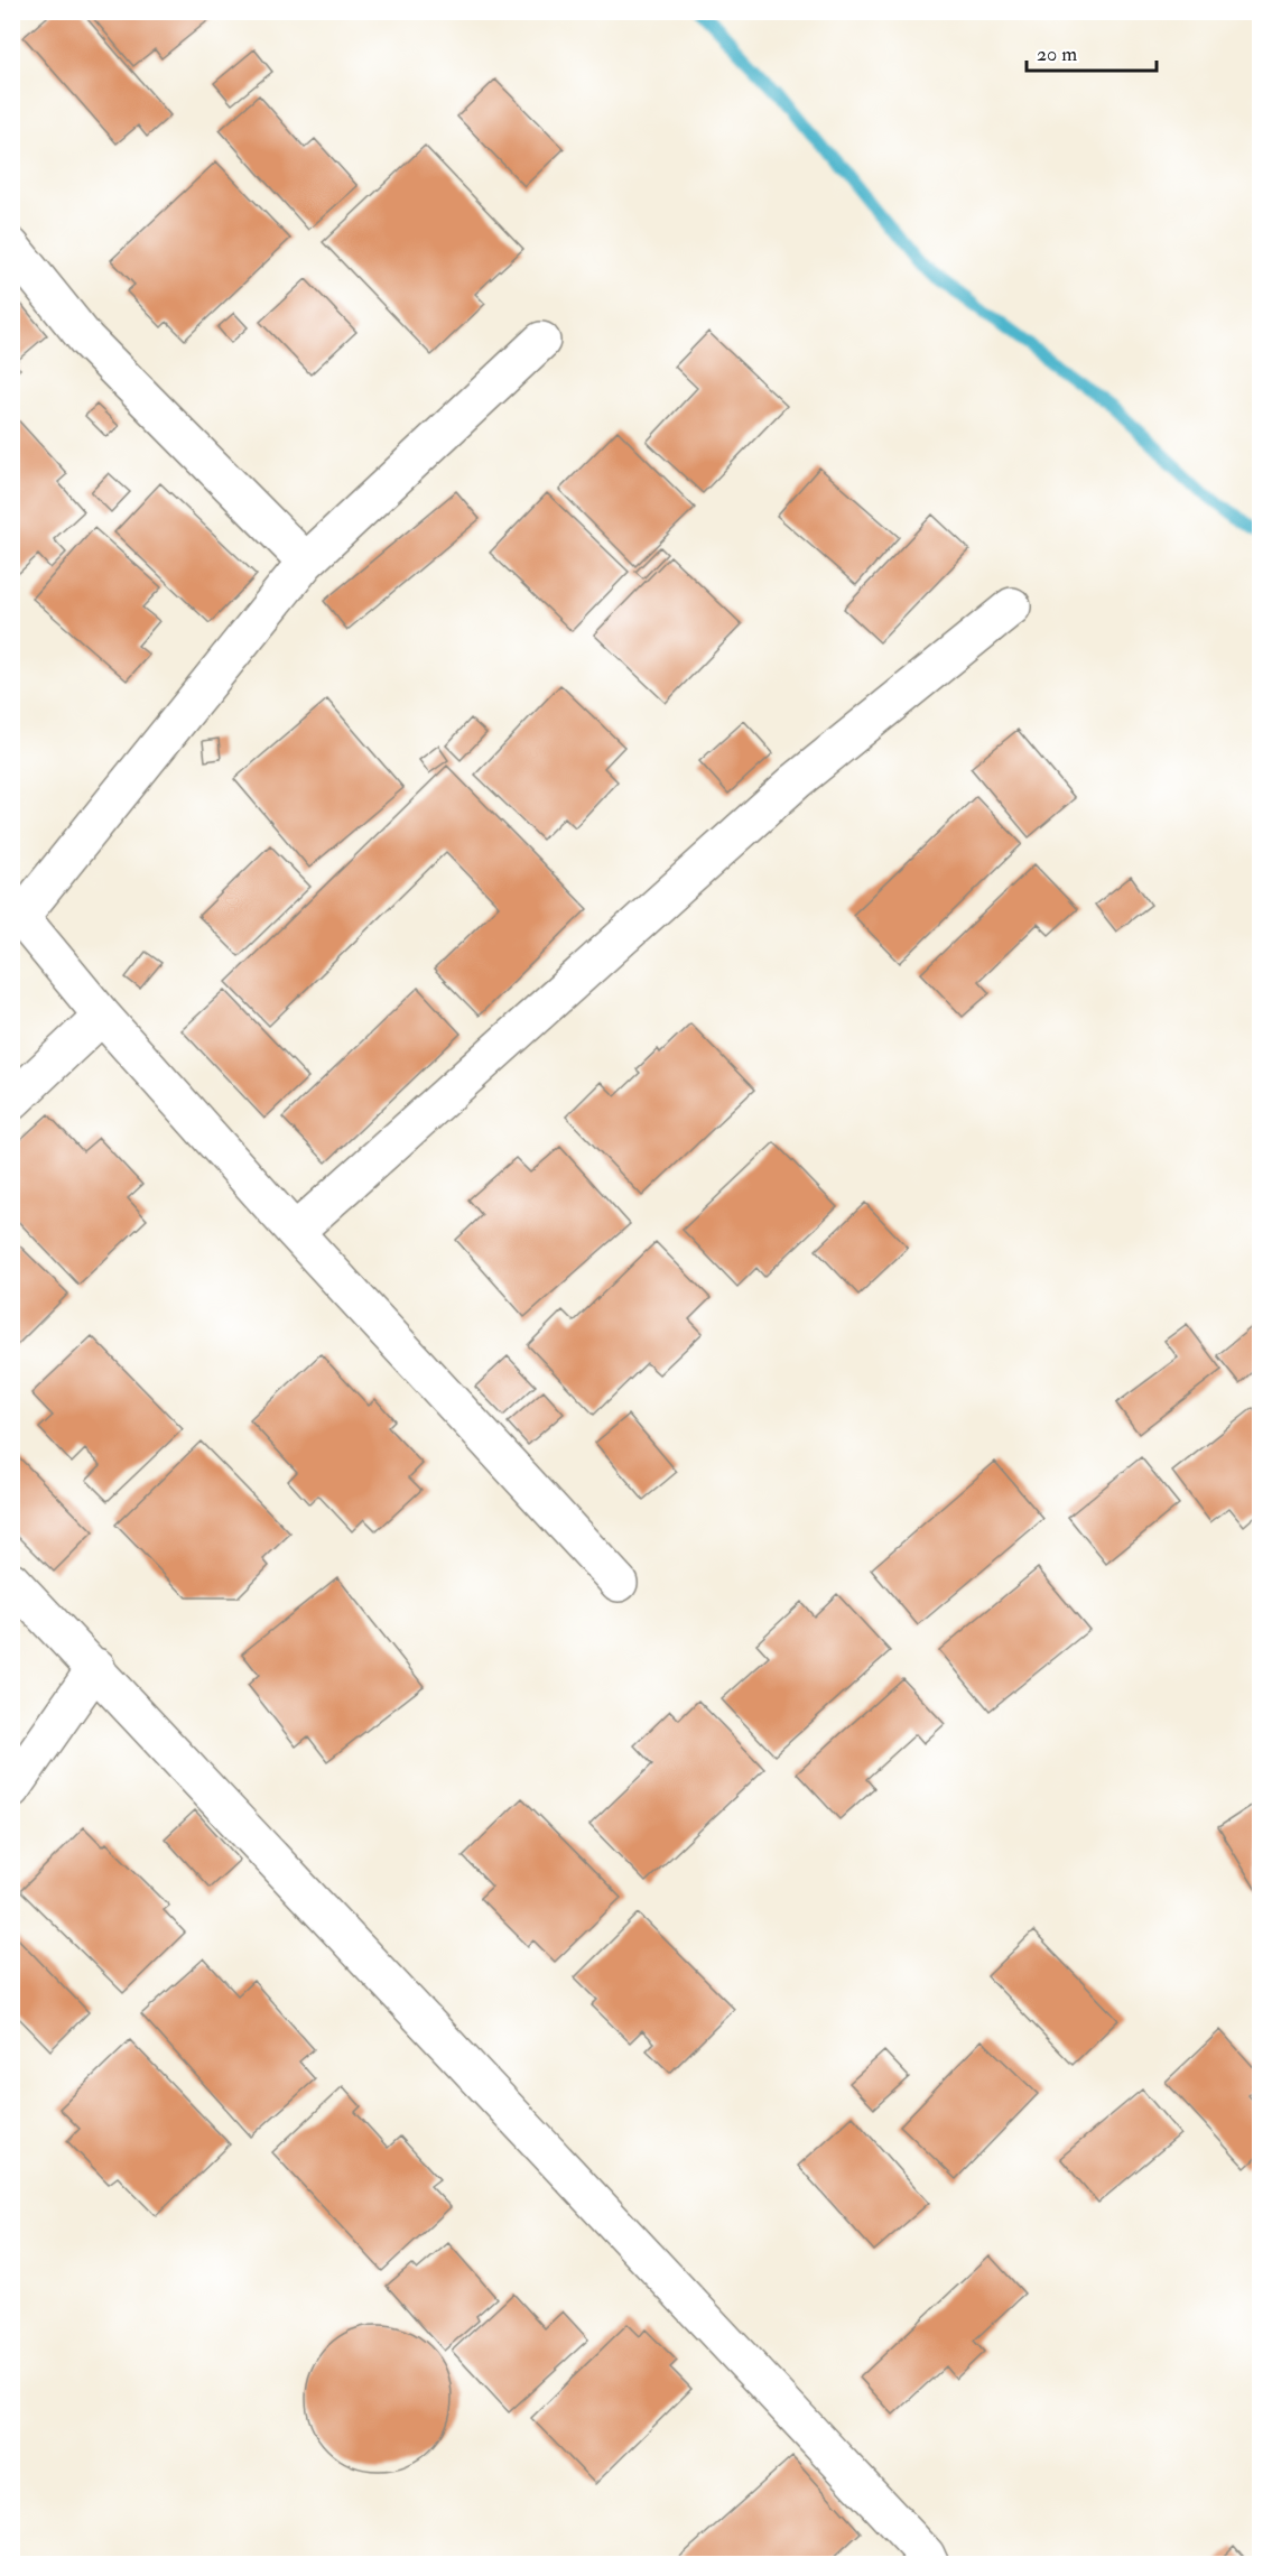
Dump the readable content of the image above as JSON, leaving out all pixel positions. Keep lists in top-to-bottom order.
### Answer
{
  "scale_bar": "20 m"
}
